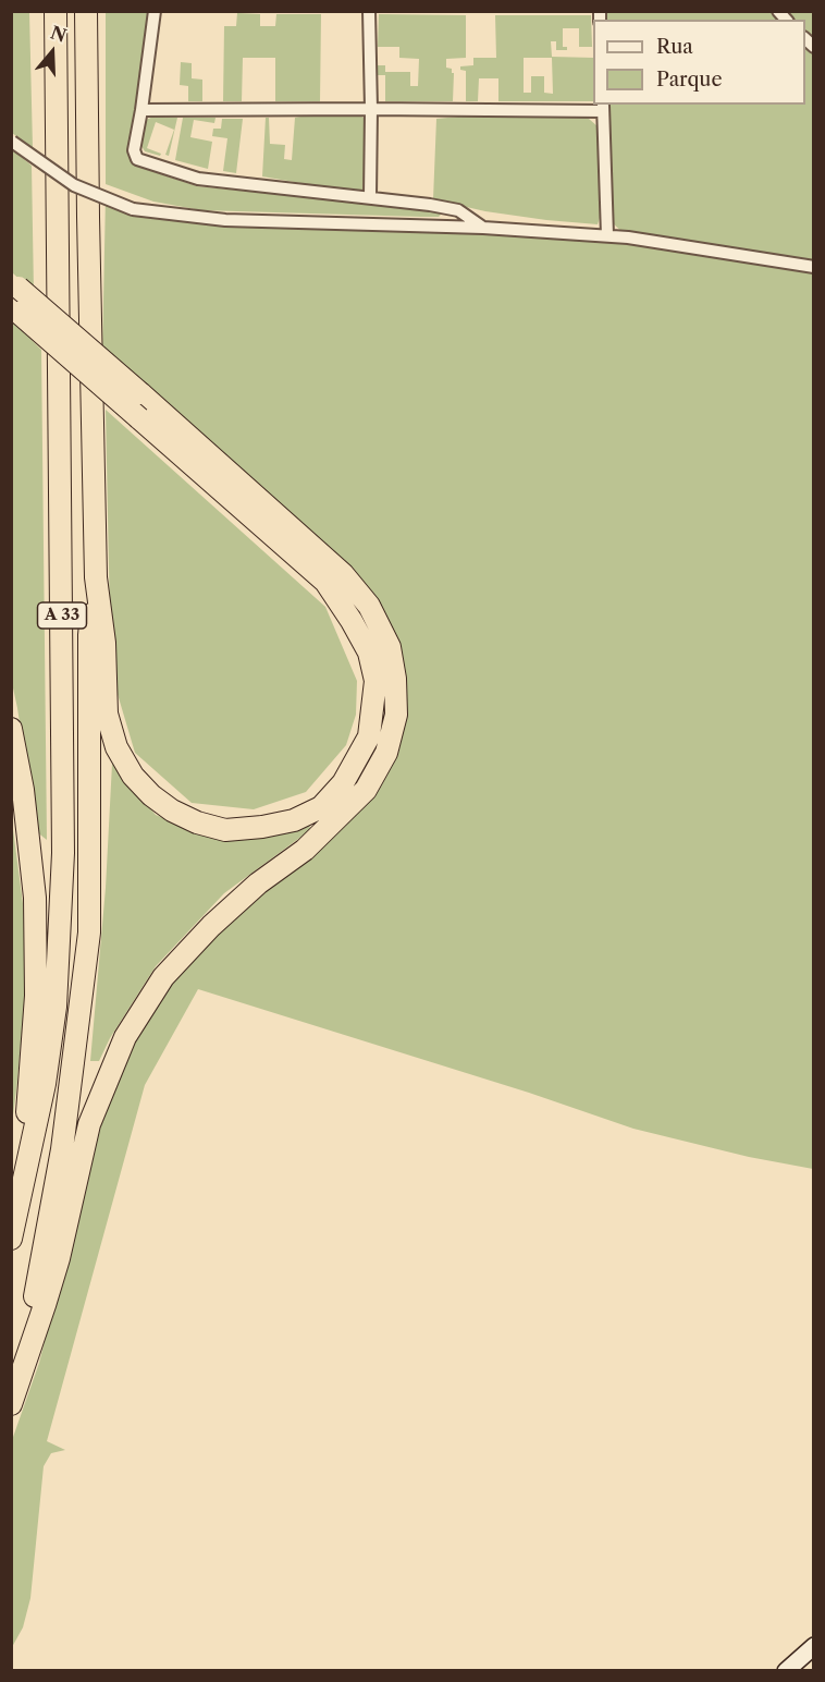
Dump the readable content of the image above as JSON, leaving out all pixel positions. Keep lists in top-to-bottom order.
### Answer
{
  "streets": {
    "highway": ["A 33"]
  },
  "legend": ["Rua", "Parque"],
  "north": "top"
}
